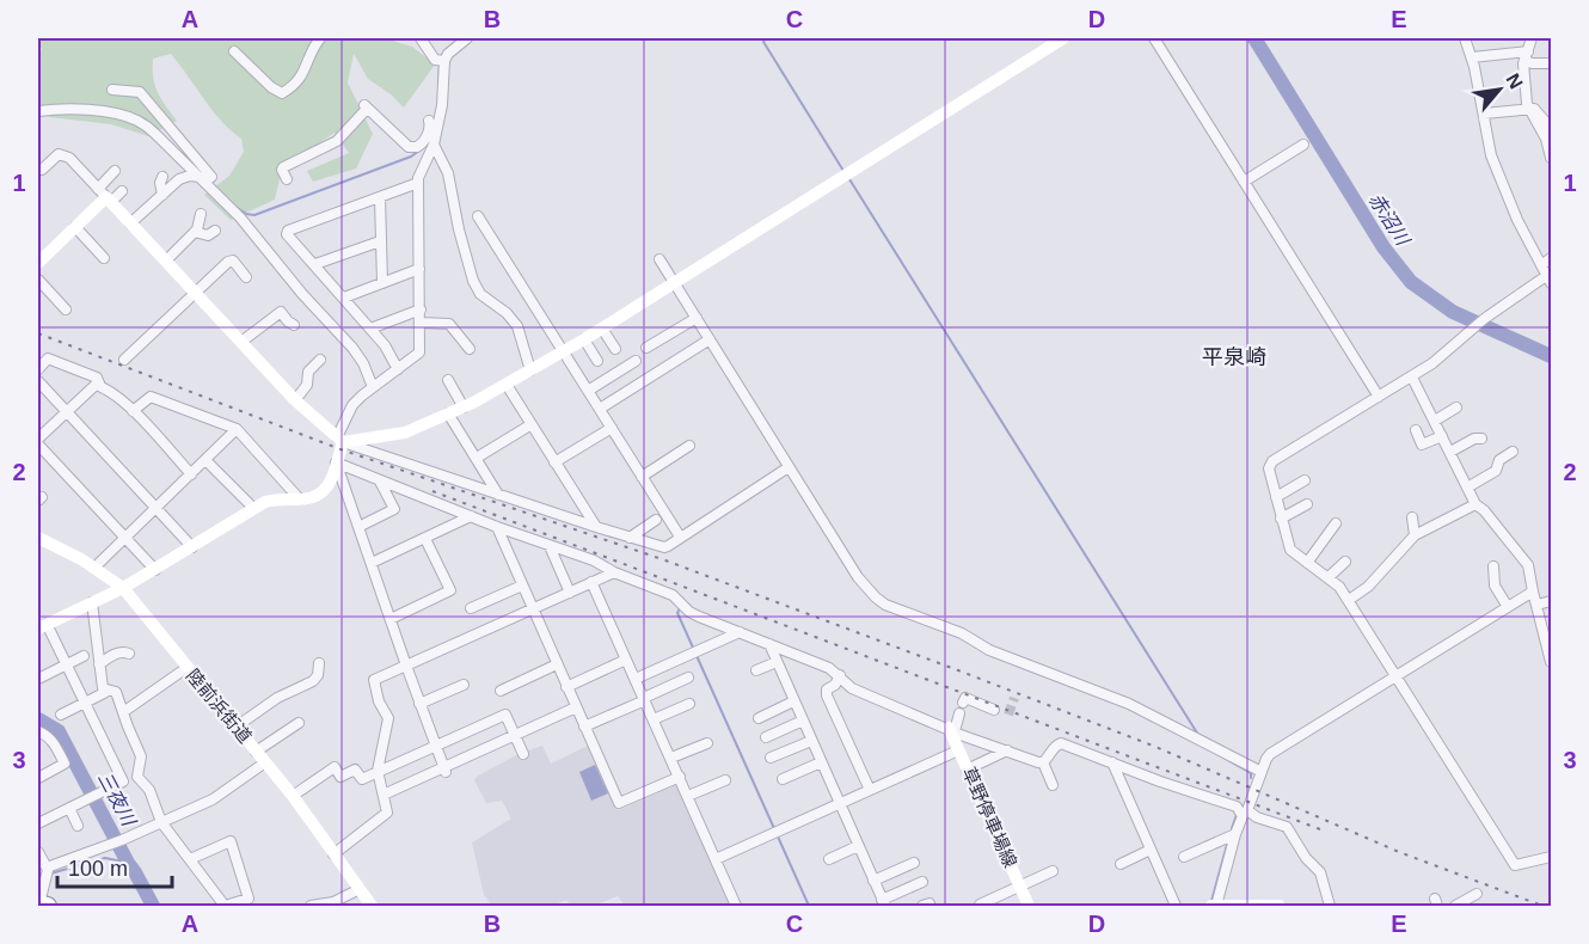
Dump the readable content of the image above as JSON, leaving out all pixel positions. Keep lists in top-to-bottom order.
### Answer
{
  "streets": {
    "street": ["陸前浜街道", "草野停車場線"]
  },
  "districts": ["平泉崎"],
  "water": ["赤沼川", "三夜川"],
  "scale_bar": "100 m",
  "north": "top right",
  "grid": {
    "columns": [
      "A",
      "B",
      "C",
      "D",
      "E"
    ],
    "rows": ["1", "2", "3"]
  }
}
